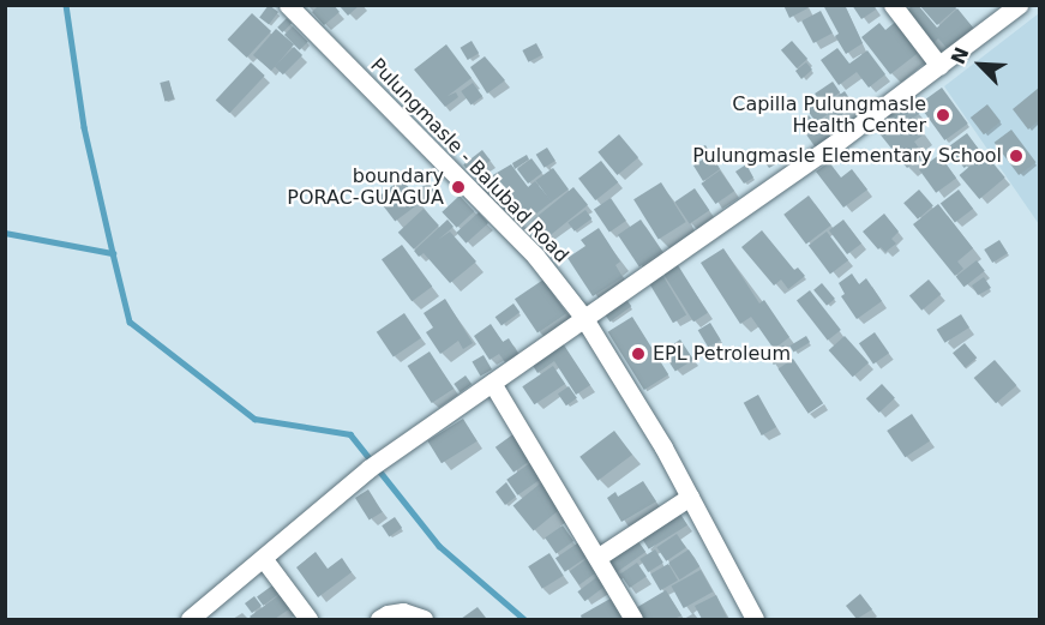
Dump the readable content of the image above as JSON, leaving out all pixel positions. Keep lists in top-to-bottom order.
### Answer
{
  "streets": {
    "street": ["Pulungmasle - Balubad Road"]
  },
  "places": [
    "Capilla Pulungmasle Health Center",
    "Pulungmasle Elementary School",
    "boundary PORAC-GUAGUA",
    "EPL Petroleum"
  ],
  "north": "top left"
}
